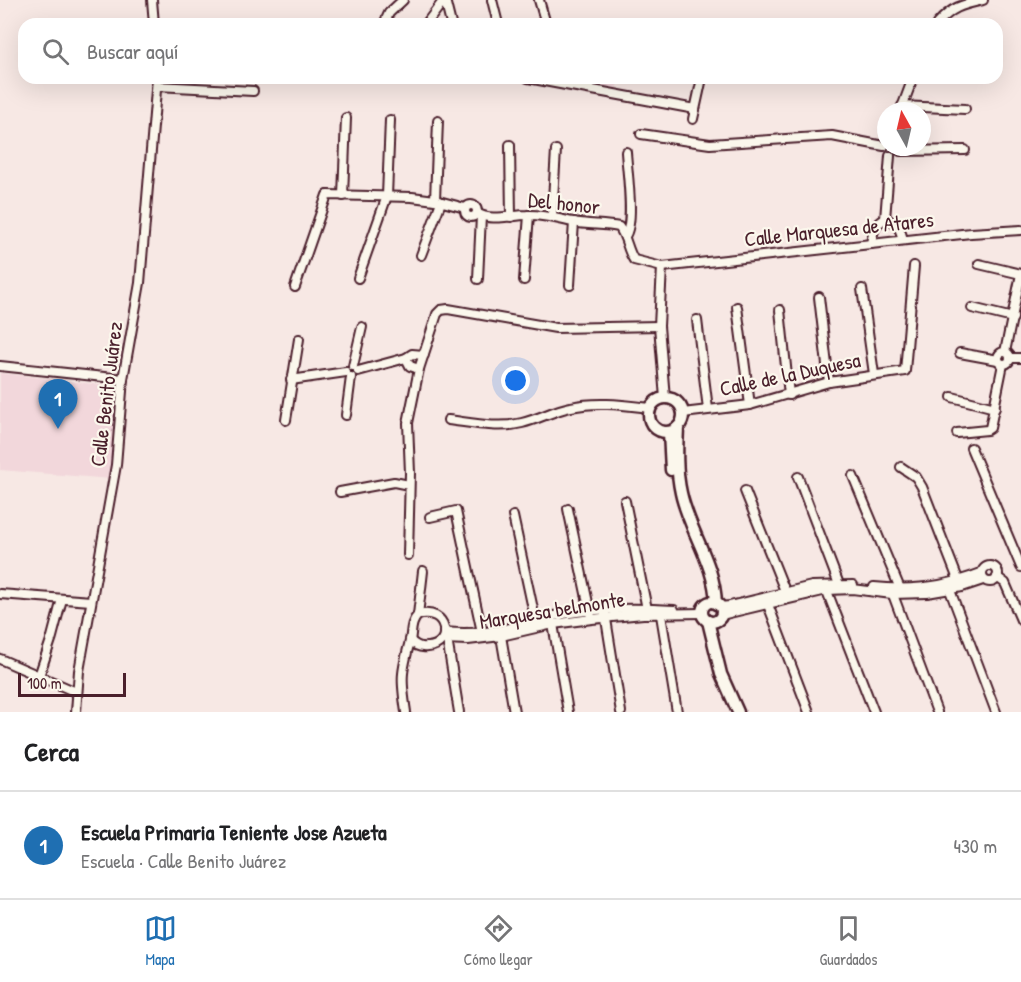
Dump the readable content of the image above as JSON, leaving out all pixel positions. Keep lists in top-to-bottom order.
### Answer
{
  "streets": {
    "street": [
      "Del honor",
      "Calle Marquesa de Atares",
      "Calle de la Duquesa",
      "Calle Benito Juárez",
      "Marquesa belmonte"
    ]
  },
  "crossings": [
    ["Del honor", "Calle Marquesa de Atares"]
  ],
  "scale_bar": "100 m",
  "north": "top",
  "page": {
    "search": "Buscar aquí",
    "pins": "1",
    "scale": "100 m",
    "heading": "Cerca",
    "list": [
      {
        "mark": "1",
        "name": "Escuela Primaria Teniente Jose Azueta",
        "note": "Escuela · Calle Benito Juárez",
        "value": "430 m"
      }
    ],
    "nav": ["Mapa", "Cómo llegar", "Guardados"]
  }
}
